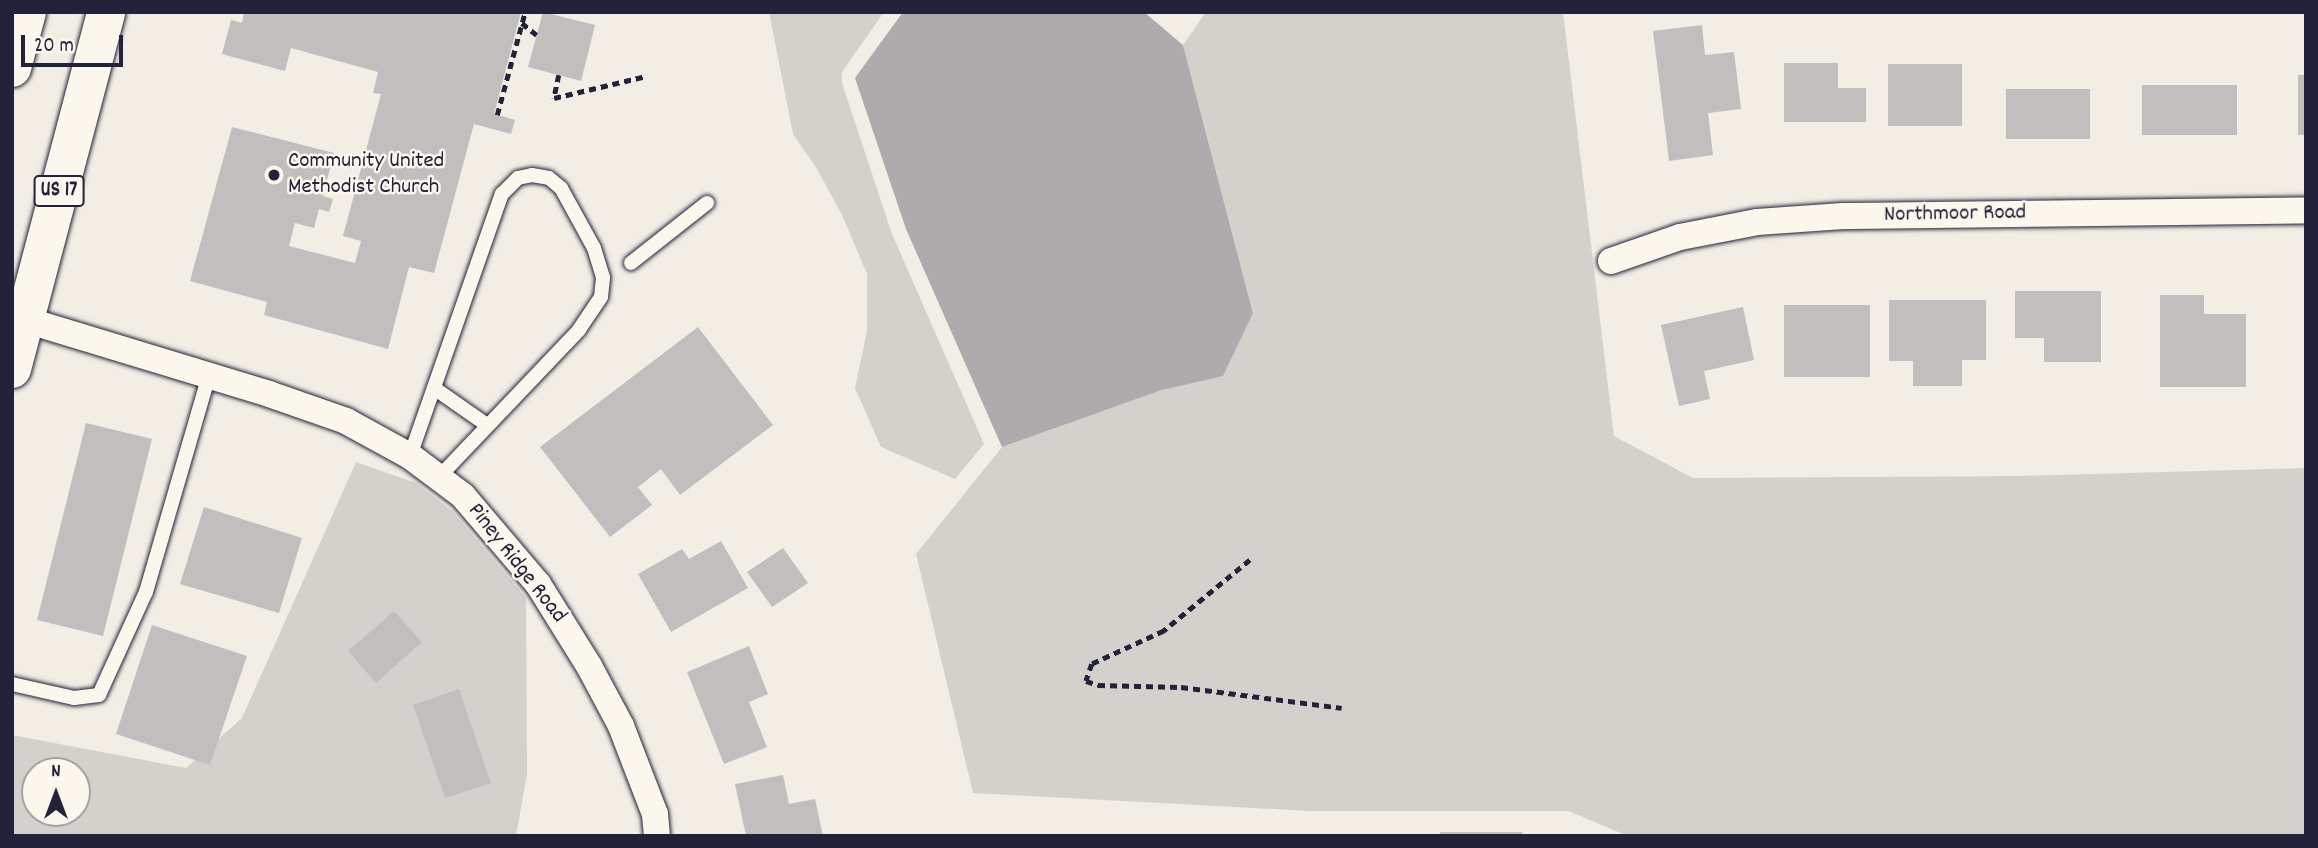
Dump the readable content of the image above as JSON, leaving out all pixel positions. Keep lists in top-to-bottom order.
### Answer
{
  "streets": {
    "main road": ["US 17"],
    "street": ["Northmoor Road", "Piney Ridge Road"]
  },
  "crossings": [
    ["US 17", "Piney Ridge Road"]
  ],
  "places": ["Community United Methodist Church"],
  "scale_bar": "20 m",
  "north": "top"
}
